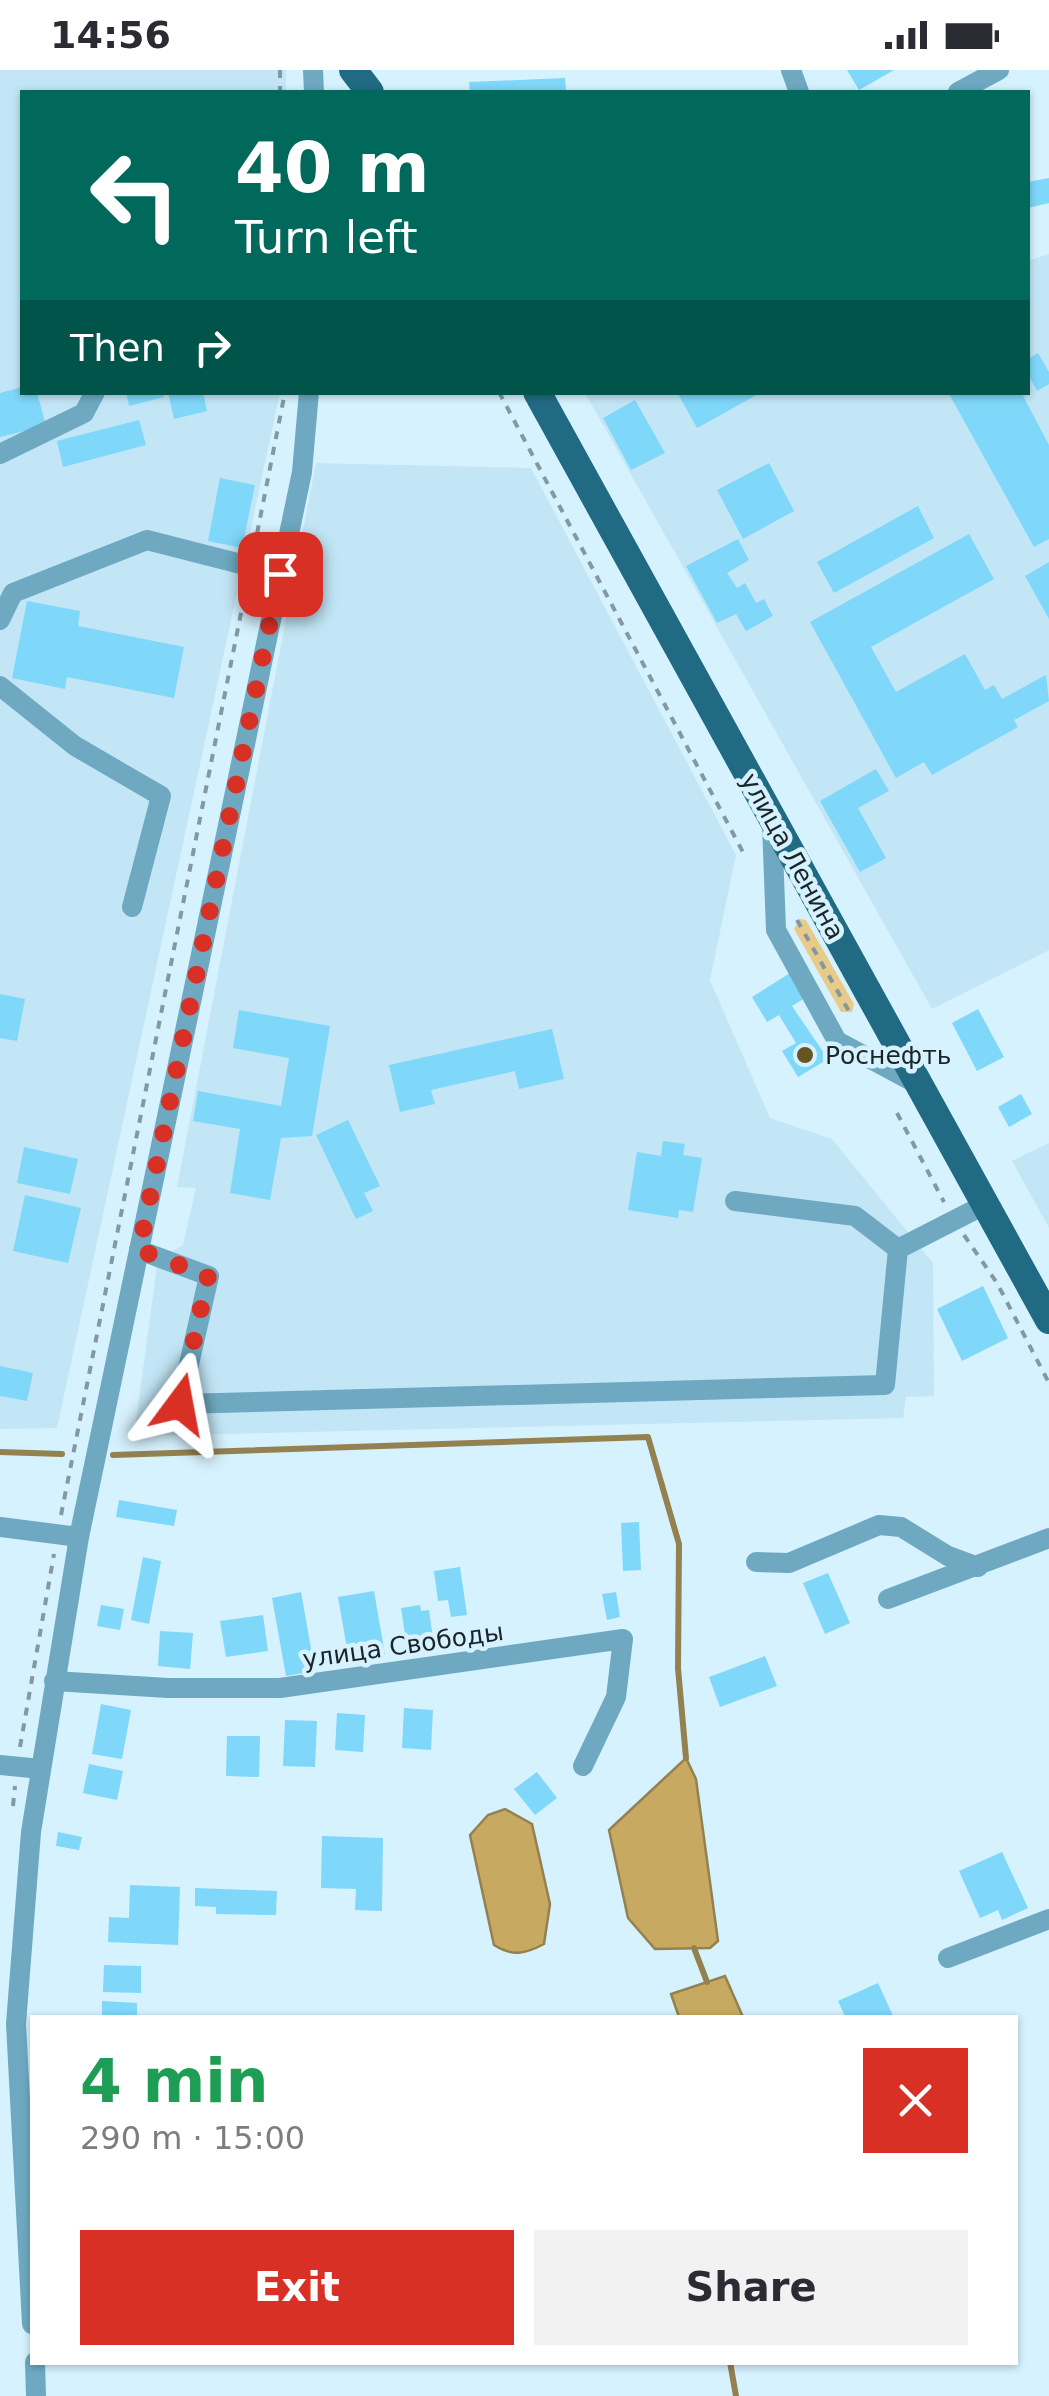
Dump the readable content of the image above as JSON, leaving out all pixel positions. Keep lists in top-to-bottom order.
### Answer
{
  "streets": {
    "main road": ["улица Ленина"],
    "street": ["улица Свободы"]
  },
  "places": ["Роснефть"],
  "page": {
    "status": "14:56",
    "turn": ["40 m", "Turn left"],
    "then": "Then",
    "heading": ["4 min", "290 m · 15:00"],
    "buttons": ["Exit", "Share"]
  }
}
